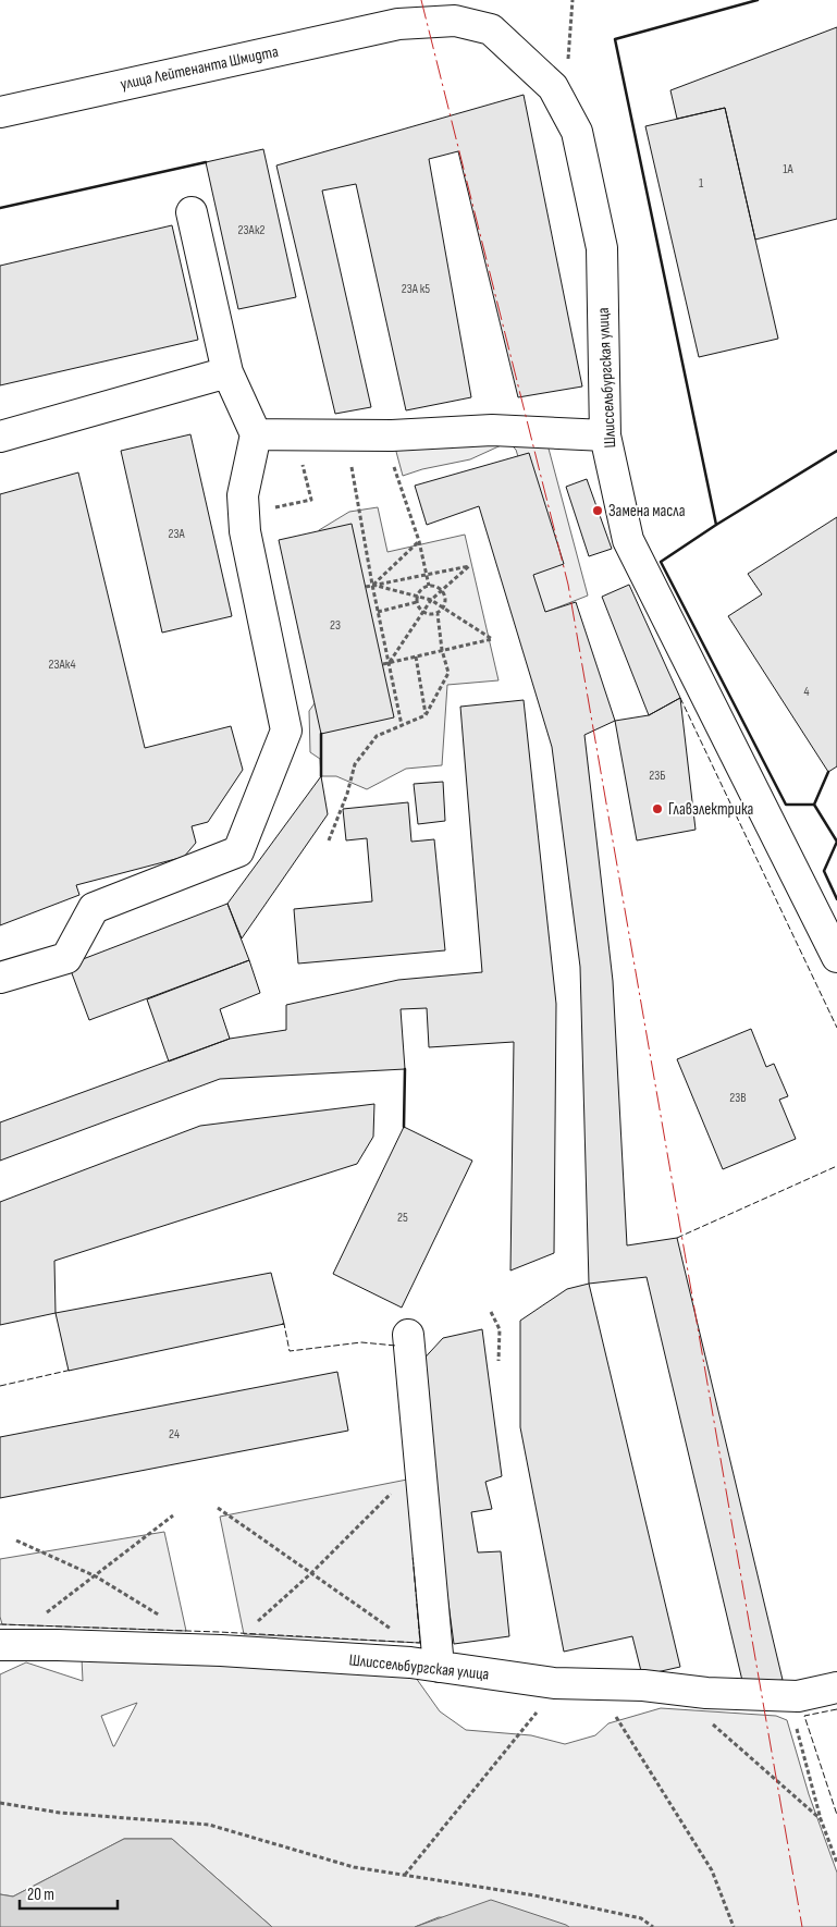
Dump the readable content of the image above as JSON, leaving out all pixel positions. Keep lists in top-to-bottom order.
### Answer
{
  "streets": {
    "street": ["улица Лейтенанта Шмидта", "Шлиссельбургская улица"]
  },
  "crossings": [
    ["улица Лейтенанта Шмидта", "Шлиссельбургская улица"]
  ],
  "places": ["Замена масла", "Главэлектрика"],
  "house_numbers": [
    "1А",
    "1",
    "23Ак2",
    "23А к5",
    "23А",
    "23",
    "23Ак4",
    "4",
    "23Б",
    "23В",
    "25",
    "24"
  ],
  "scale_bar": "20 m"
}
